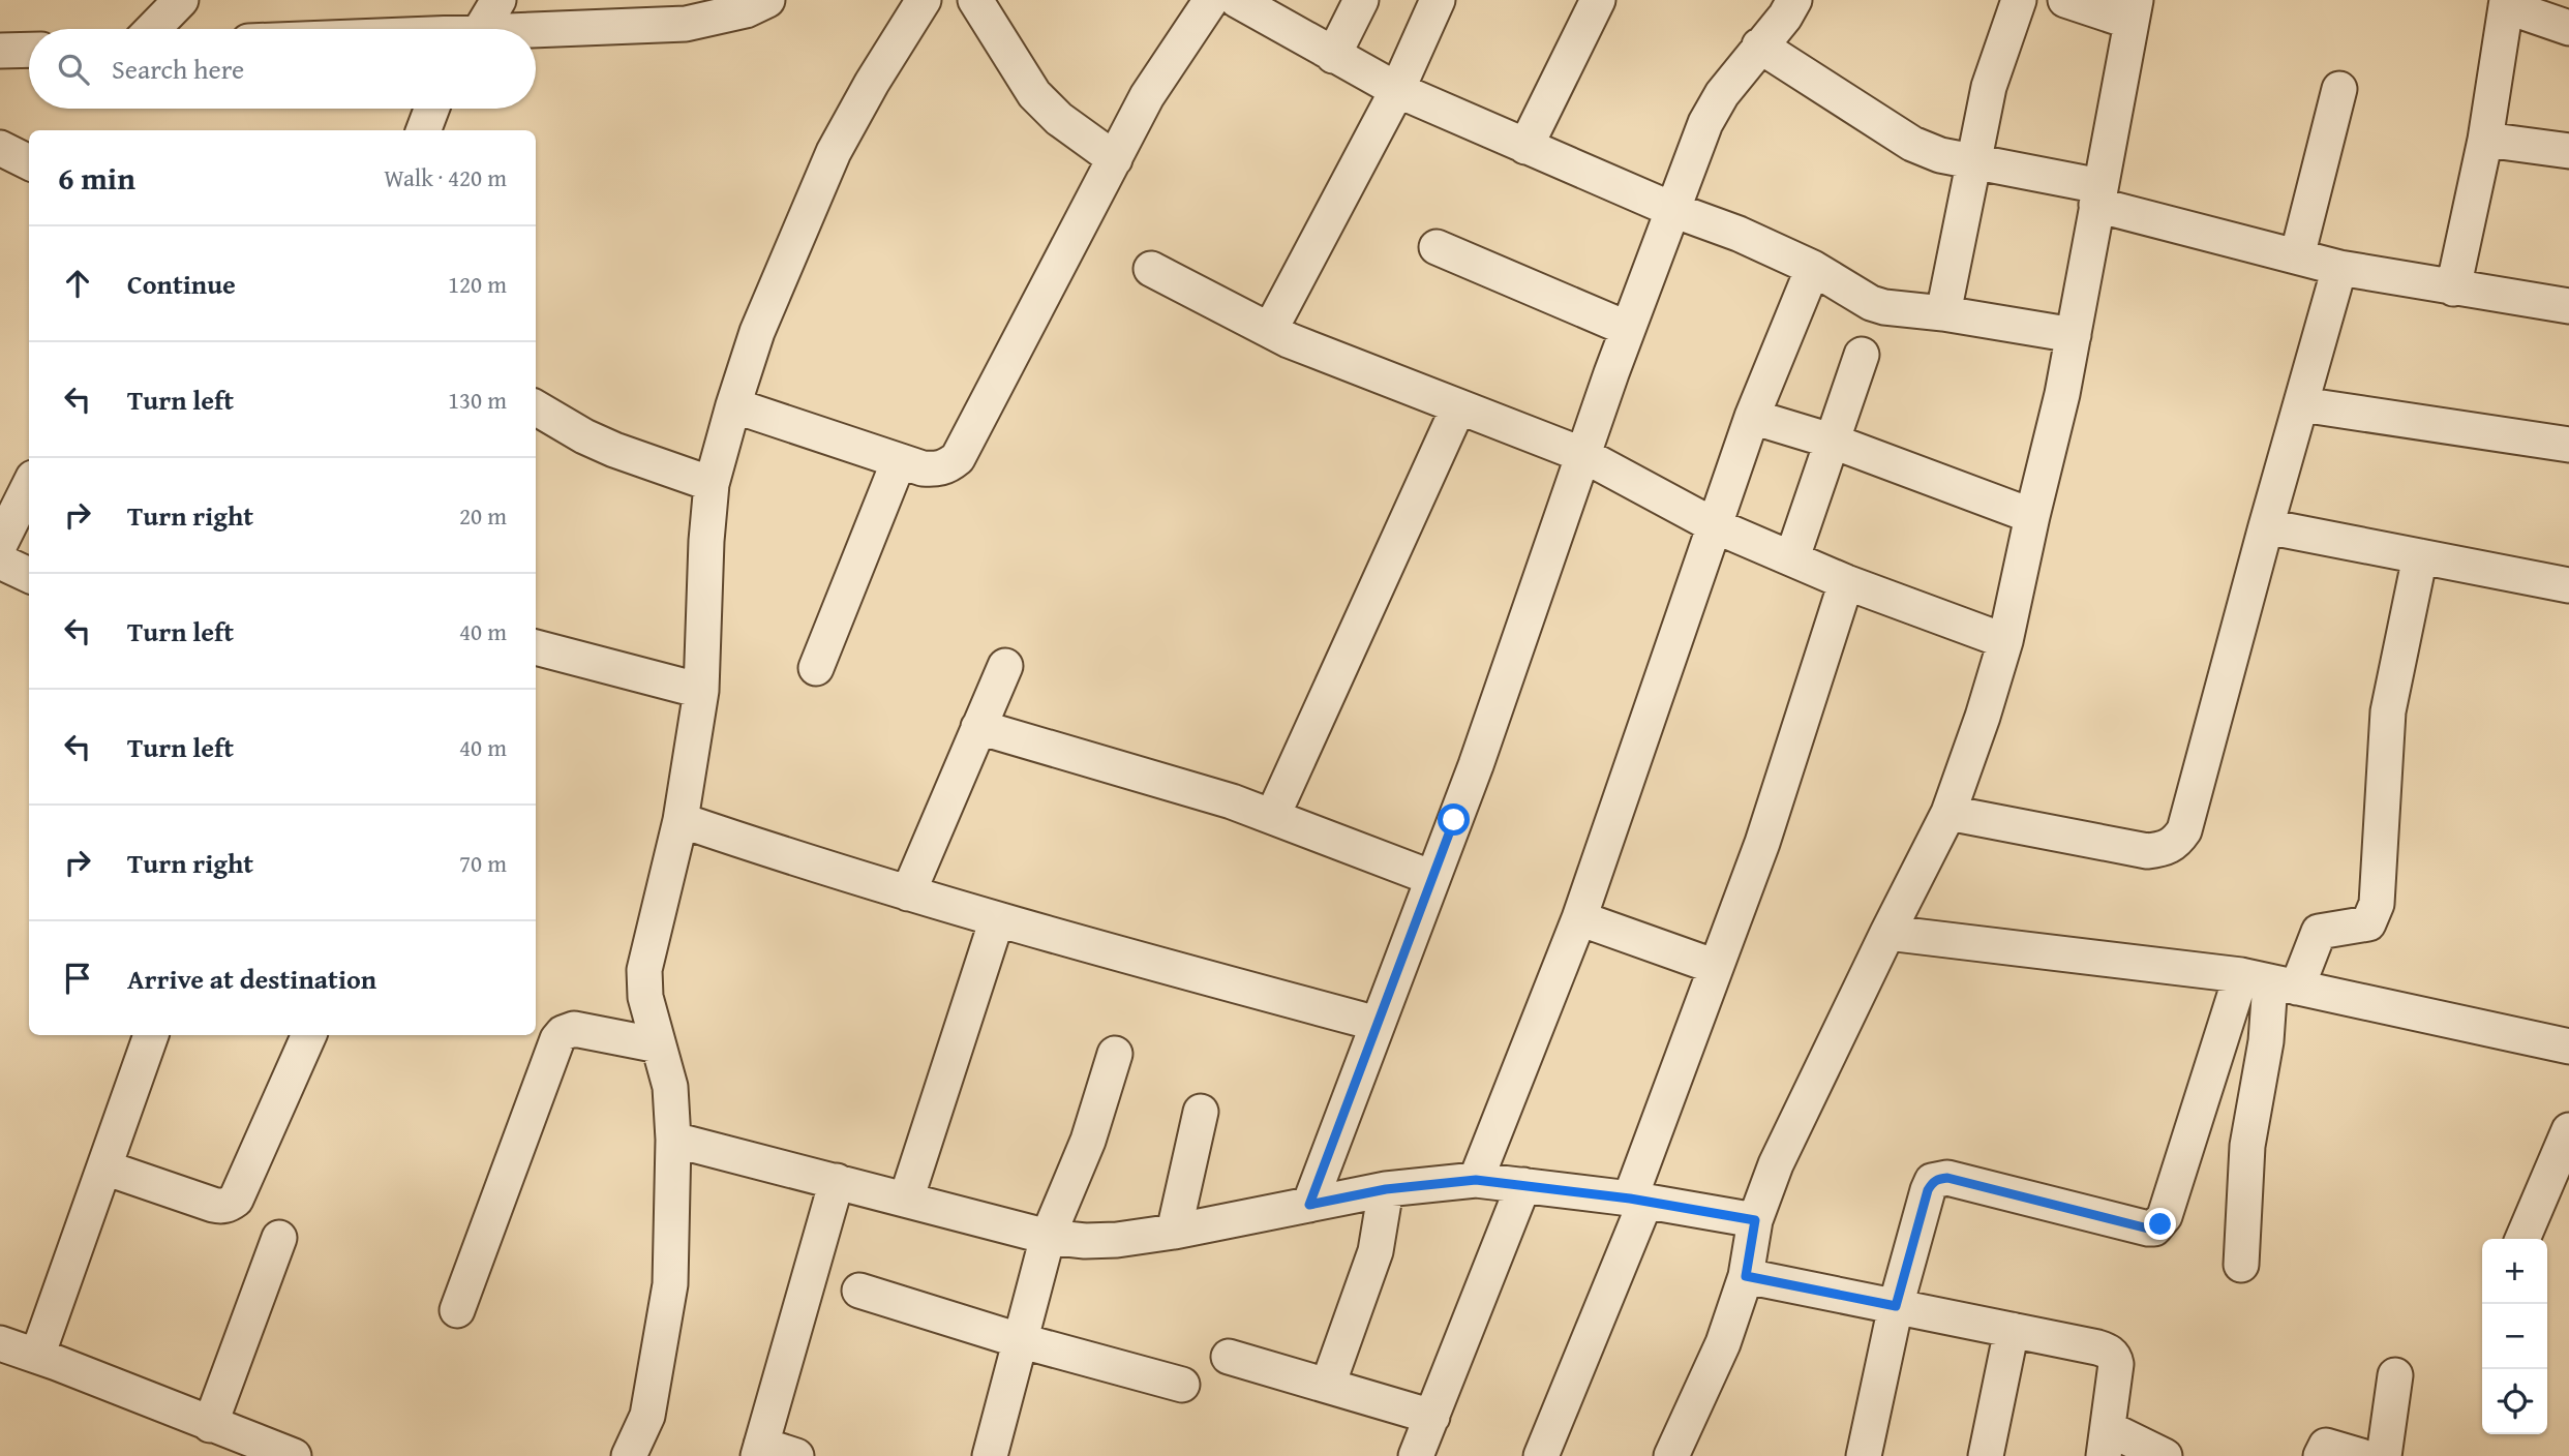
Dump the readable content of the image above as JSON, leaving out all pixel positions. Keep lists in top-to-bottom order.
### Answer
{
  "page": {
    "search": "Search here",
    "heading": ["6 min", "Walk · 420 m"],
    "list": [
      ["Continue", "120 m"],
      ["Turn left", "130 m"],
      ["Turn right", "20 m"],
      ["Turn left", "40 m"],
      ["Turn left", "40 m"],
      ["Turn right", "70 m"],
      "Arrive at destination"
    ],
    "map_buttons": ["+", "−"]
  }
}
